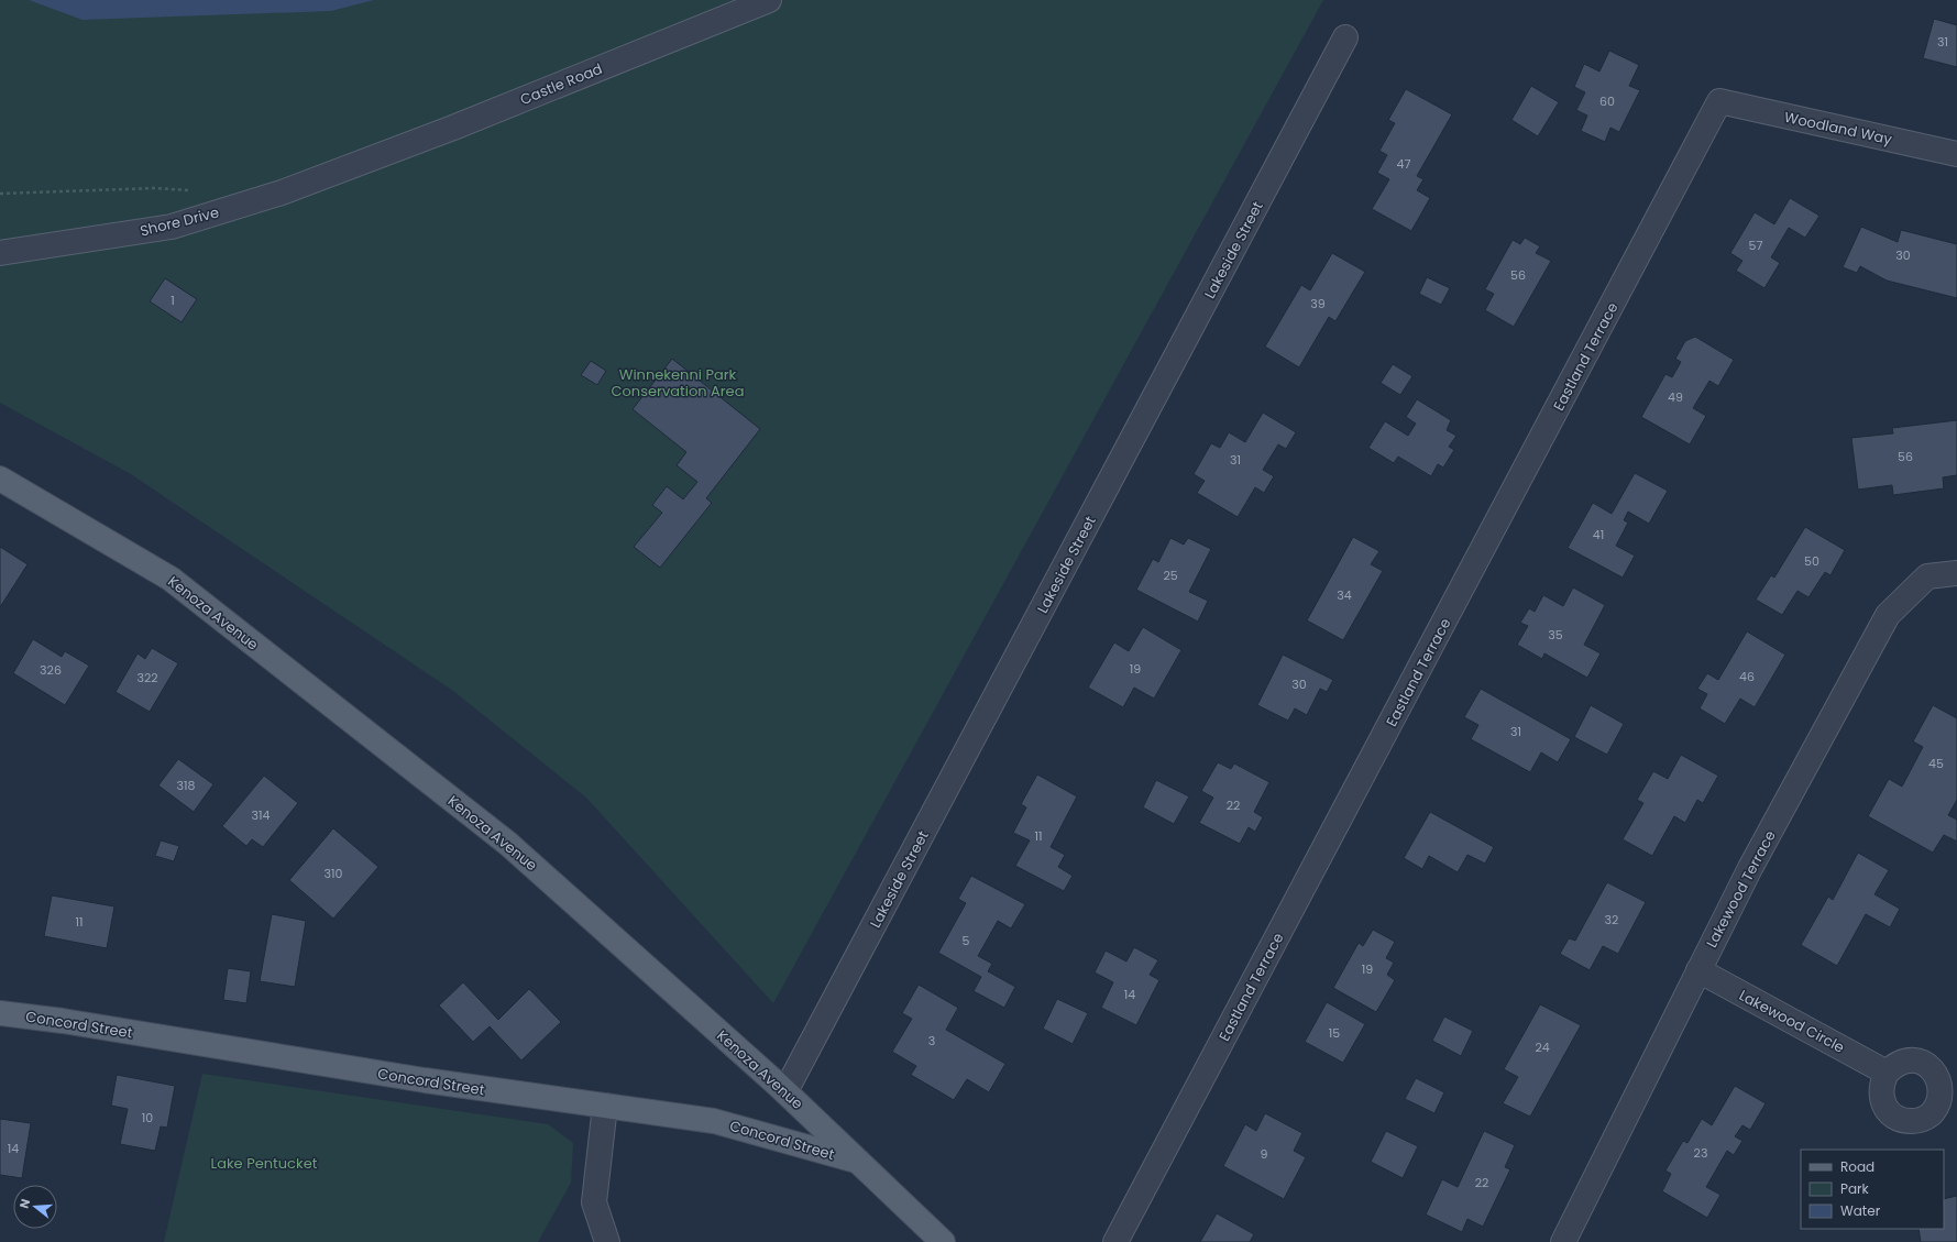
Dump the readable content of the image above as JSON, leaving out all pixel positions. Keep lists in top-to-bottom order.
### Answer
{
  "streets": {
    "main road": ["Kenoza Avenue", "Concord Street"],
    "street": [
      "Castle Road",
      "Woodland Way",
      "Shore Drive",
      "Lakeside Street",
      "Eastland Terrace",
      "Lakewood Terrace",
      "Lakewood Circle"
    ]
  },
  "crossings": [
    ["Castle Road", "Shore Drive"],
    ["Woodland Way", "Eastland Terrace"],
    ["Lakeside Street", "Kenoza Avenue"],
    ["Kenoza Avenue", "Concord Street"],
    ["Lakewood Terrace", "Lakewood Circle"]
  ],
  "parks": ["Winnekenni Park Conservation Area", "Lake Pentucket"],
  "house_numbers": [
    "31",
    "60",
    "47",
    "57",
    "30",
    "56",
    "1",
    "39",
    "49",
    "56",
    "31",
    "41",
    "50",
    "25",
    "34",
    "35",
    "19",
    "326",
    "46",
    "322",
    "30",
    "31",
    "45",
    "318",
    "22",
    "314",
    "11",
    "310",
    "32",
    "11",
    "5",
    "19",
    "14",
    "15",
    "3",
    "24",
    "10",
    "14",
    "23",
    "9",
    "22"
  ],
  "legend": ["Road", "Park", "Water"],
  "north": "left"
}
